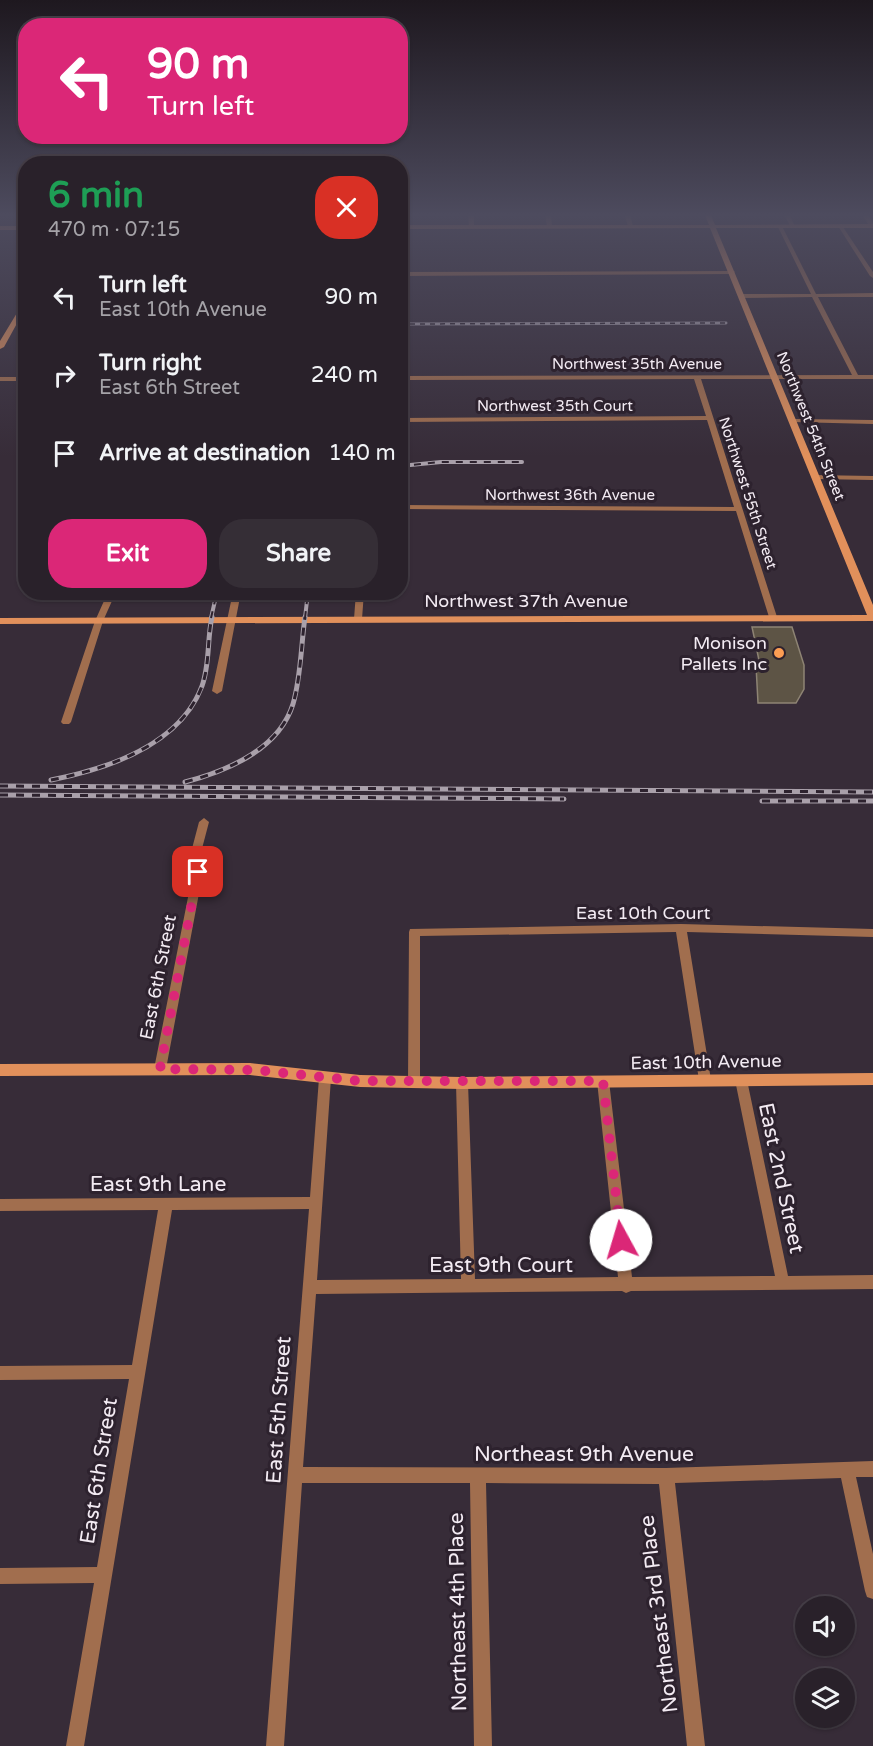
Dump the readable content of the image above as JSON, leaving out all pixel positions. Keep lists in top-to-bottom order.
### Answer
{
  "streets": {
    "main road": ["Northwest 54th Street", "Northwest 37th Avenue", "East 10th Avenue"],
    "street": [
      "Northwest 35th Avenue",
      "Northwest 35th Court",
      "Northwest 55th Street",
      "Northwest 36th Avenue",
      "East 10th Court",
      "East 6th Street",
      "East 2nd Street",
      "East 9th Lane",
      "East 9th Court",
      "East 5th Street",
      "Northeast 9th Avenue",
      "Northeast 4th Place",
      "Northeast 3rd Place"
    ]
  },
  "crossings": [
    ["Northwest 35th Avenue", "Northwest 54th Street"],
    ["Northwest 35th Avenue", "Northwest 55th Street"],
    ["Northwest 35th Court", "Northwest 55th Street"],
    ["Northwest 54th Street", "Northwest 37th Avenue"],
    ["Northwest 55th Street", "Northwest 36th Avenue"],
    ["Northwest 55th Street", "Northwest 37th Avenue"],
    ["East 10th Court", "East 10th Avenue"],
    ["East 6th Street", "East 10th Avenue"],
    ["East 6th Street", "East 9th Lane"],
    ["East 10th Avenue", "East 2nd Street"],
    ["East 10th Avenue", "East 5th Street"],
    ["East 2nd Street", "East 9th Court"],
    ["East 9th Lane", "East 5th Street"],
    ["East 9th Court", "East 5th Street"],
    ["East 5th Street", "Northeast 9th Avenue"],
    ["Northeast 9th Avenue", "Northeast 4th Place"],
    ["Northeast 9th Avenue", "Northeast 3rd Place"]
  ],
  "places": ["Monison Pallets Inc"],
  "page": {
    "turn": ["90 m", "Turn left"],
    "heading": ["6 min", "470 m · 07:15"],
    "list": [
      {
        "name": "Turn left",
        "note": "East 10th Avenue",
        "value": "90 m"
      },
      {
        "name": "Turn right",
        "note": "East 6th Street",
        "value": "240 m"
      },
      {
        "name": "Arrive at destination",
        "value": "140 m"
      }
    ],
    "buttons": ["Exit", "Share"]
  }
}
